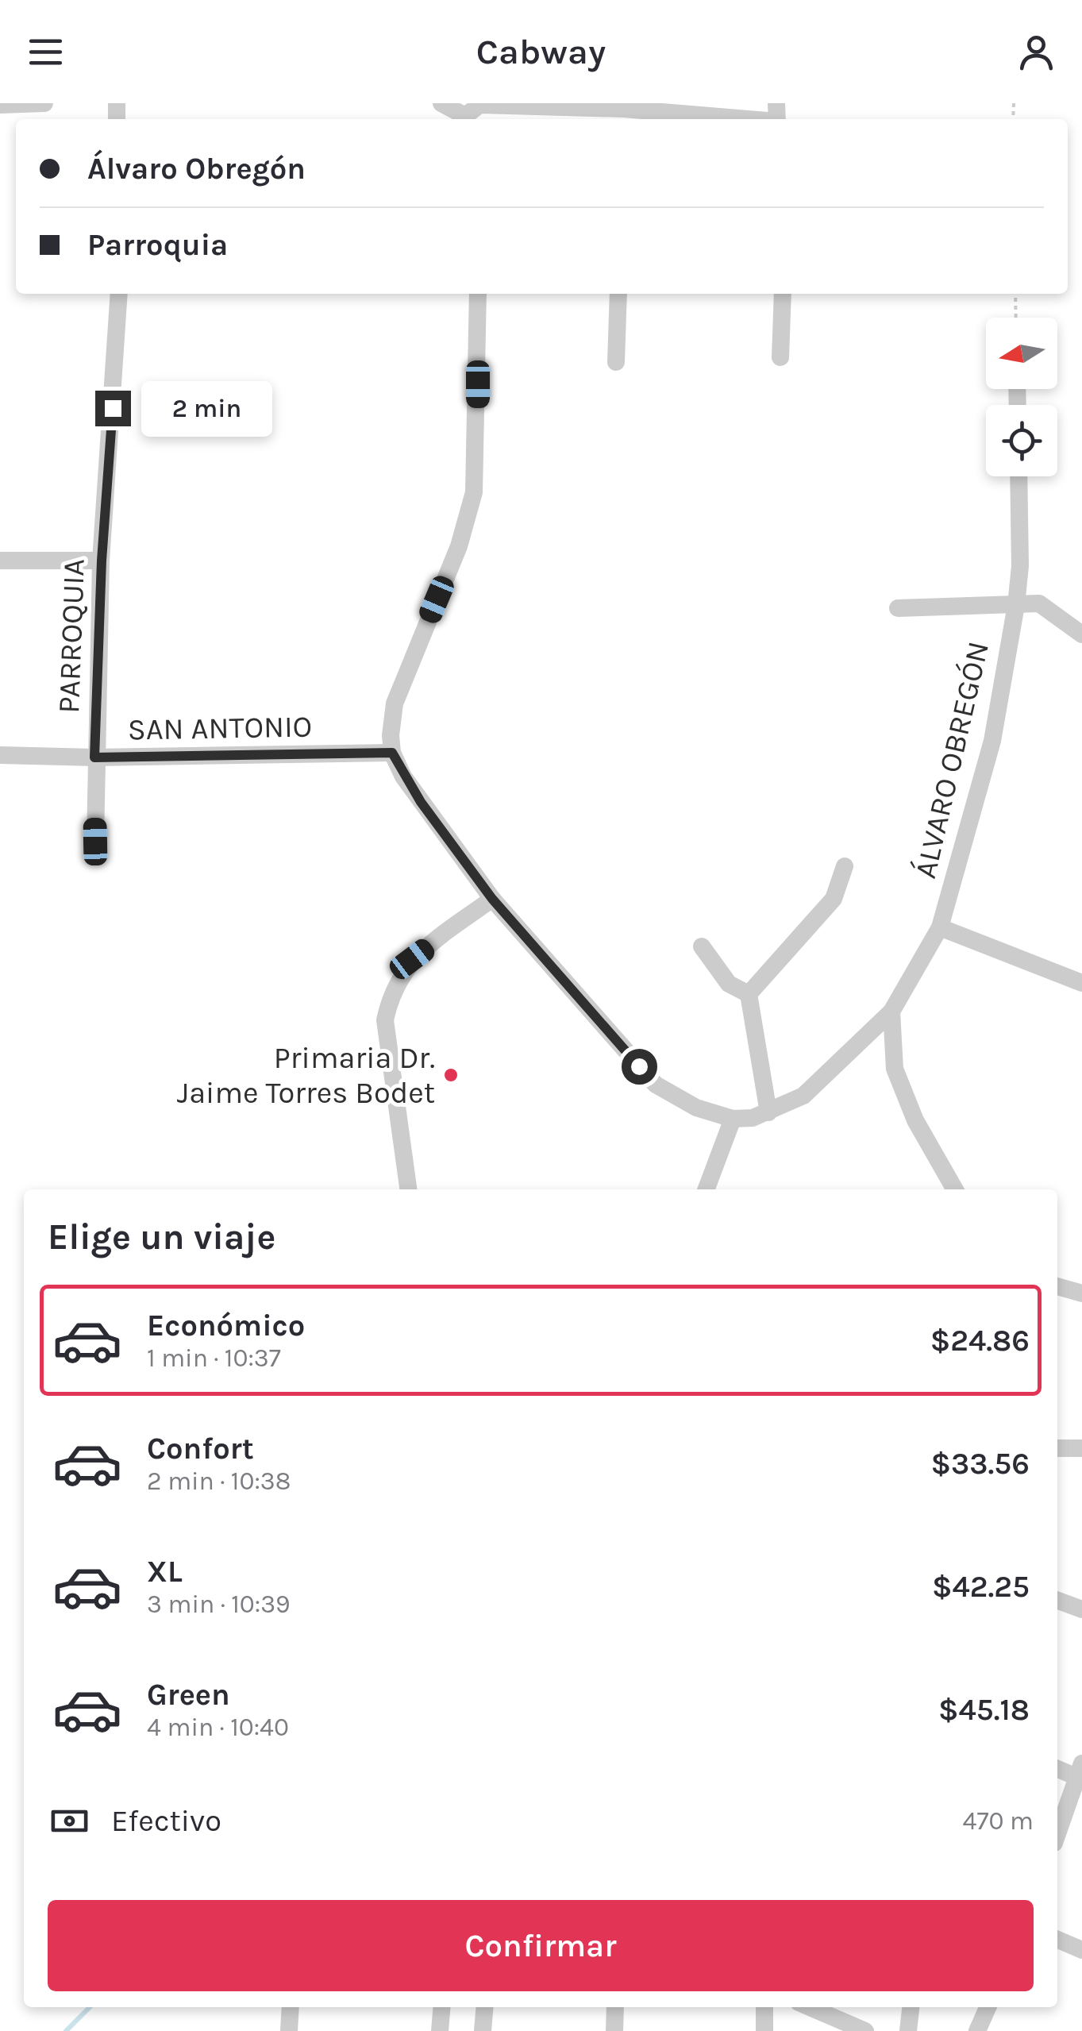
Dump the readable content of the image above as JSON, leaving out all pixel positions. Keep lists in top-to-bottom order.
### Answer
{
  "streets": {
    "street": ["PARROQUIA", "SAN ANTONIO", "ÁLVARO OBREGÓN"]
  },
  "crossings": [
    ["PARROQUIA", "SAN ANTONIO"],
    ["SAN ANTONIO", "ÁLVARO OBREGÓN"]
  ],
  "places": ["Primaria Dr. Jaime Torres Bodet"],
  "north": "left",
  "page": {
    "header": "Cabway",
    "banner": ["Álvaro Obregón", "Parroquia"],
    "bubble": "2 min",
    "heading": "Elige un viaje",
    "list": [
      {
        "name": "Económico",
        "note": "1 min · 10:37",
        "value": "$24.86"
      },
      {
        "name": "Confort",
        "note": "2 min · 10:38",
        "value": "$33.56"
      },
      {
        "name": "XL",
        "note": "3 min · 10:39",
        "value": "$42.25"
      },
      {
        "name": "Green",
        "note": "4 min · 10:40",
        "value": "$45.18"
      }
    ],
    "pay": ["Efectivo", "470 m"],
    "buttons": "Confirmar"
  }
}
